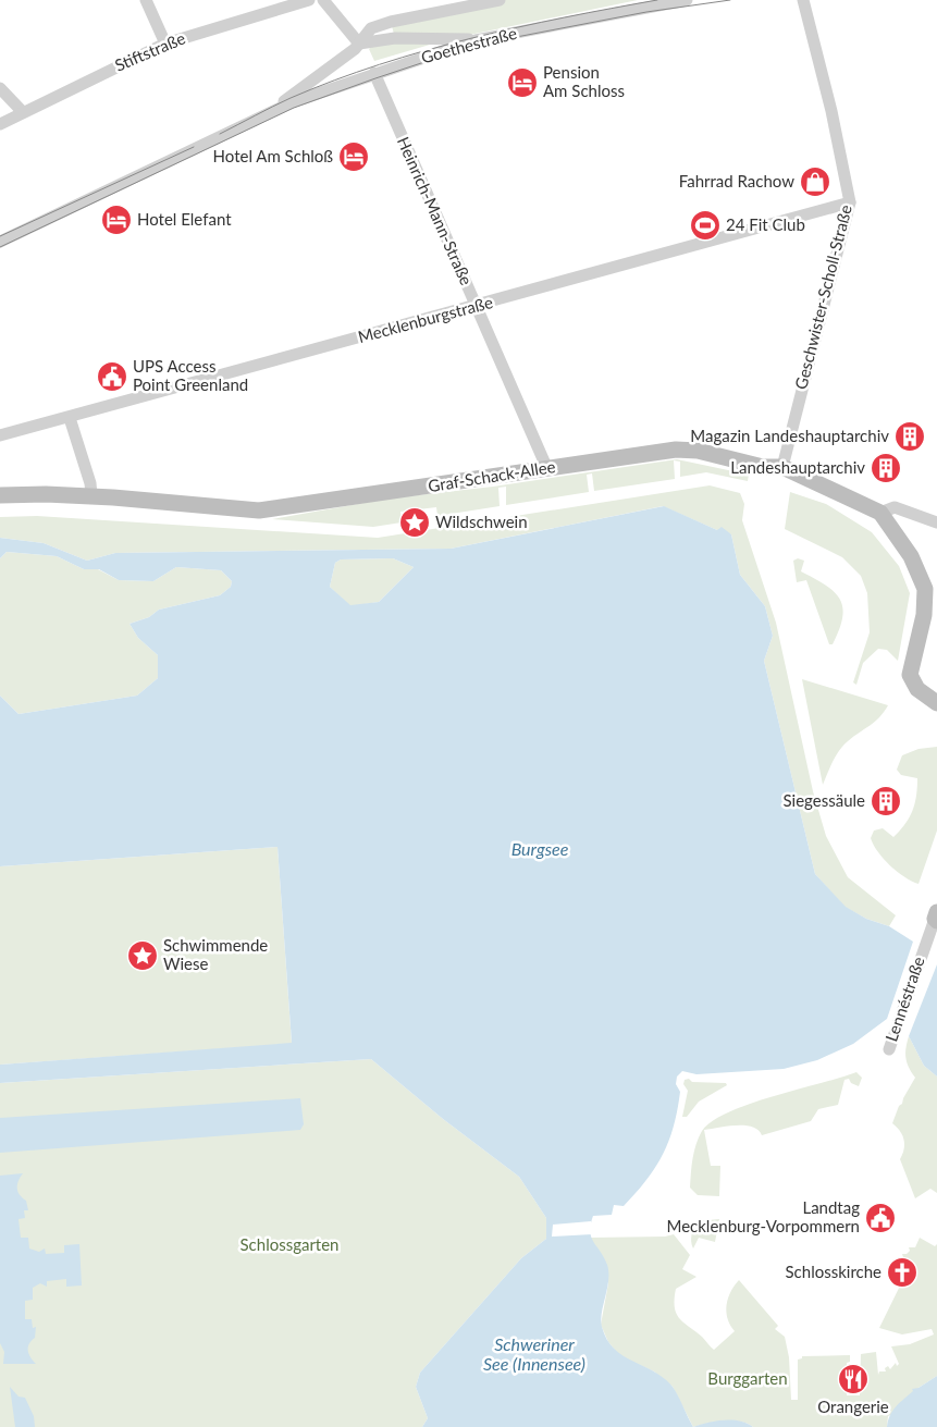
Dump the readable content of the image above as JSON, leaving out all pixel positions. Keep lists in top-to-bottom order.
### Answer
{
  "streets": {
    "street": [
      "Goethestraße",
      "Stiftstraße",
      "Heinrich-Mann-Straße",
      "Geschwister-Scholl-Straße",
      "Mecklenburgstraße",
      "Graf-Schack-Allee",
      "Lennéstraße"
    ]
  },
  "crossings": [
    ["Goethestraße", "Heinrich-Mann-Straße"],
    ["Heinrich-Mann-Straße", "Mecklenburgstraße"],
    ["Heinrich-Mann-Straße", "Graf-Schack-Allee"],
    ["Geschwister-Scholl-Straße", "Mecklenburgstraße"],
    ["Geschwister-Scholl-Straße", "Graf-Schack-Allee"]
  ],
  "water": ["Burgsee", "Schweriner See (Innensee)"],
  "parks": ["Schlossgarten", "Burggarten"],
  "places": {
    "hotel": ["Pension Am Schloss", "Hotel Am Schloß", "Hotel Elefant"],
    "shop": ["Fahrrad Rachow"],
    "sports": ["24 Fit Club"],
    "public building": ["UPS Access Point Greenland", "Landtag Mecklenburg-Vorpommern"],
    "building": ["Magazin Landeshauptarchiv", "Landeshauptarchiv", "Siegessäule"],
    "place": ["Wildschwein", "Schwimmende Wiese"],
    "church": ["Schlosskirche"],
    "restaurant": ["Orangerie"]
  }
}
